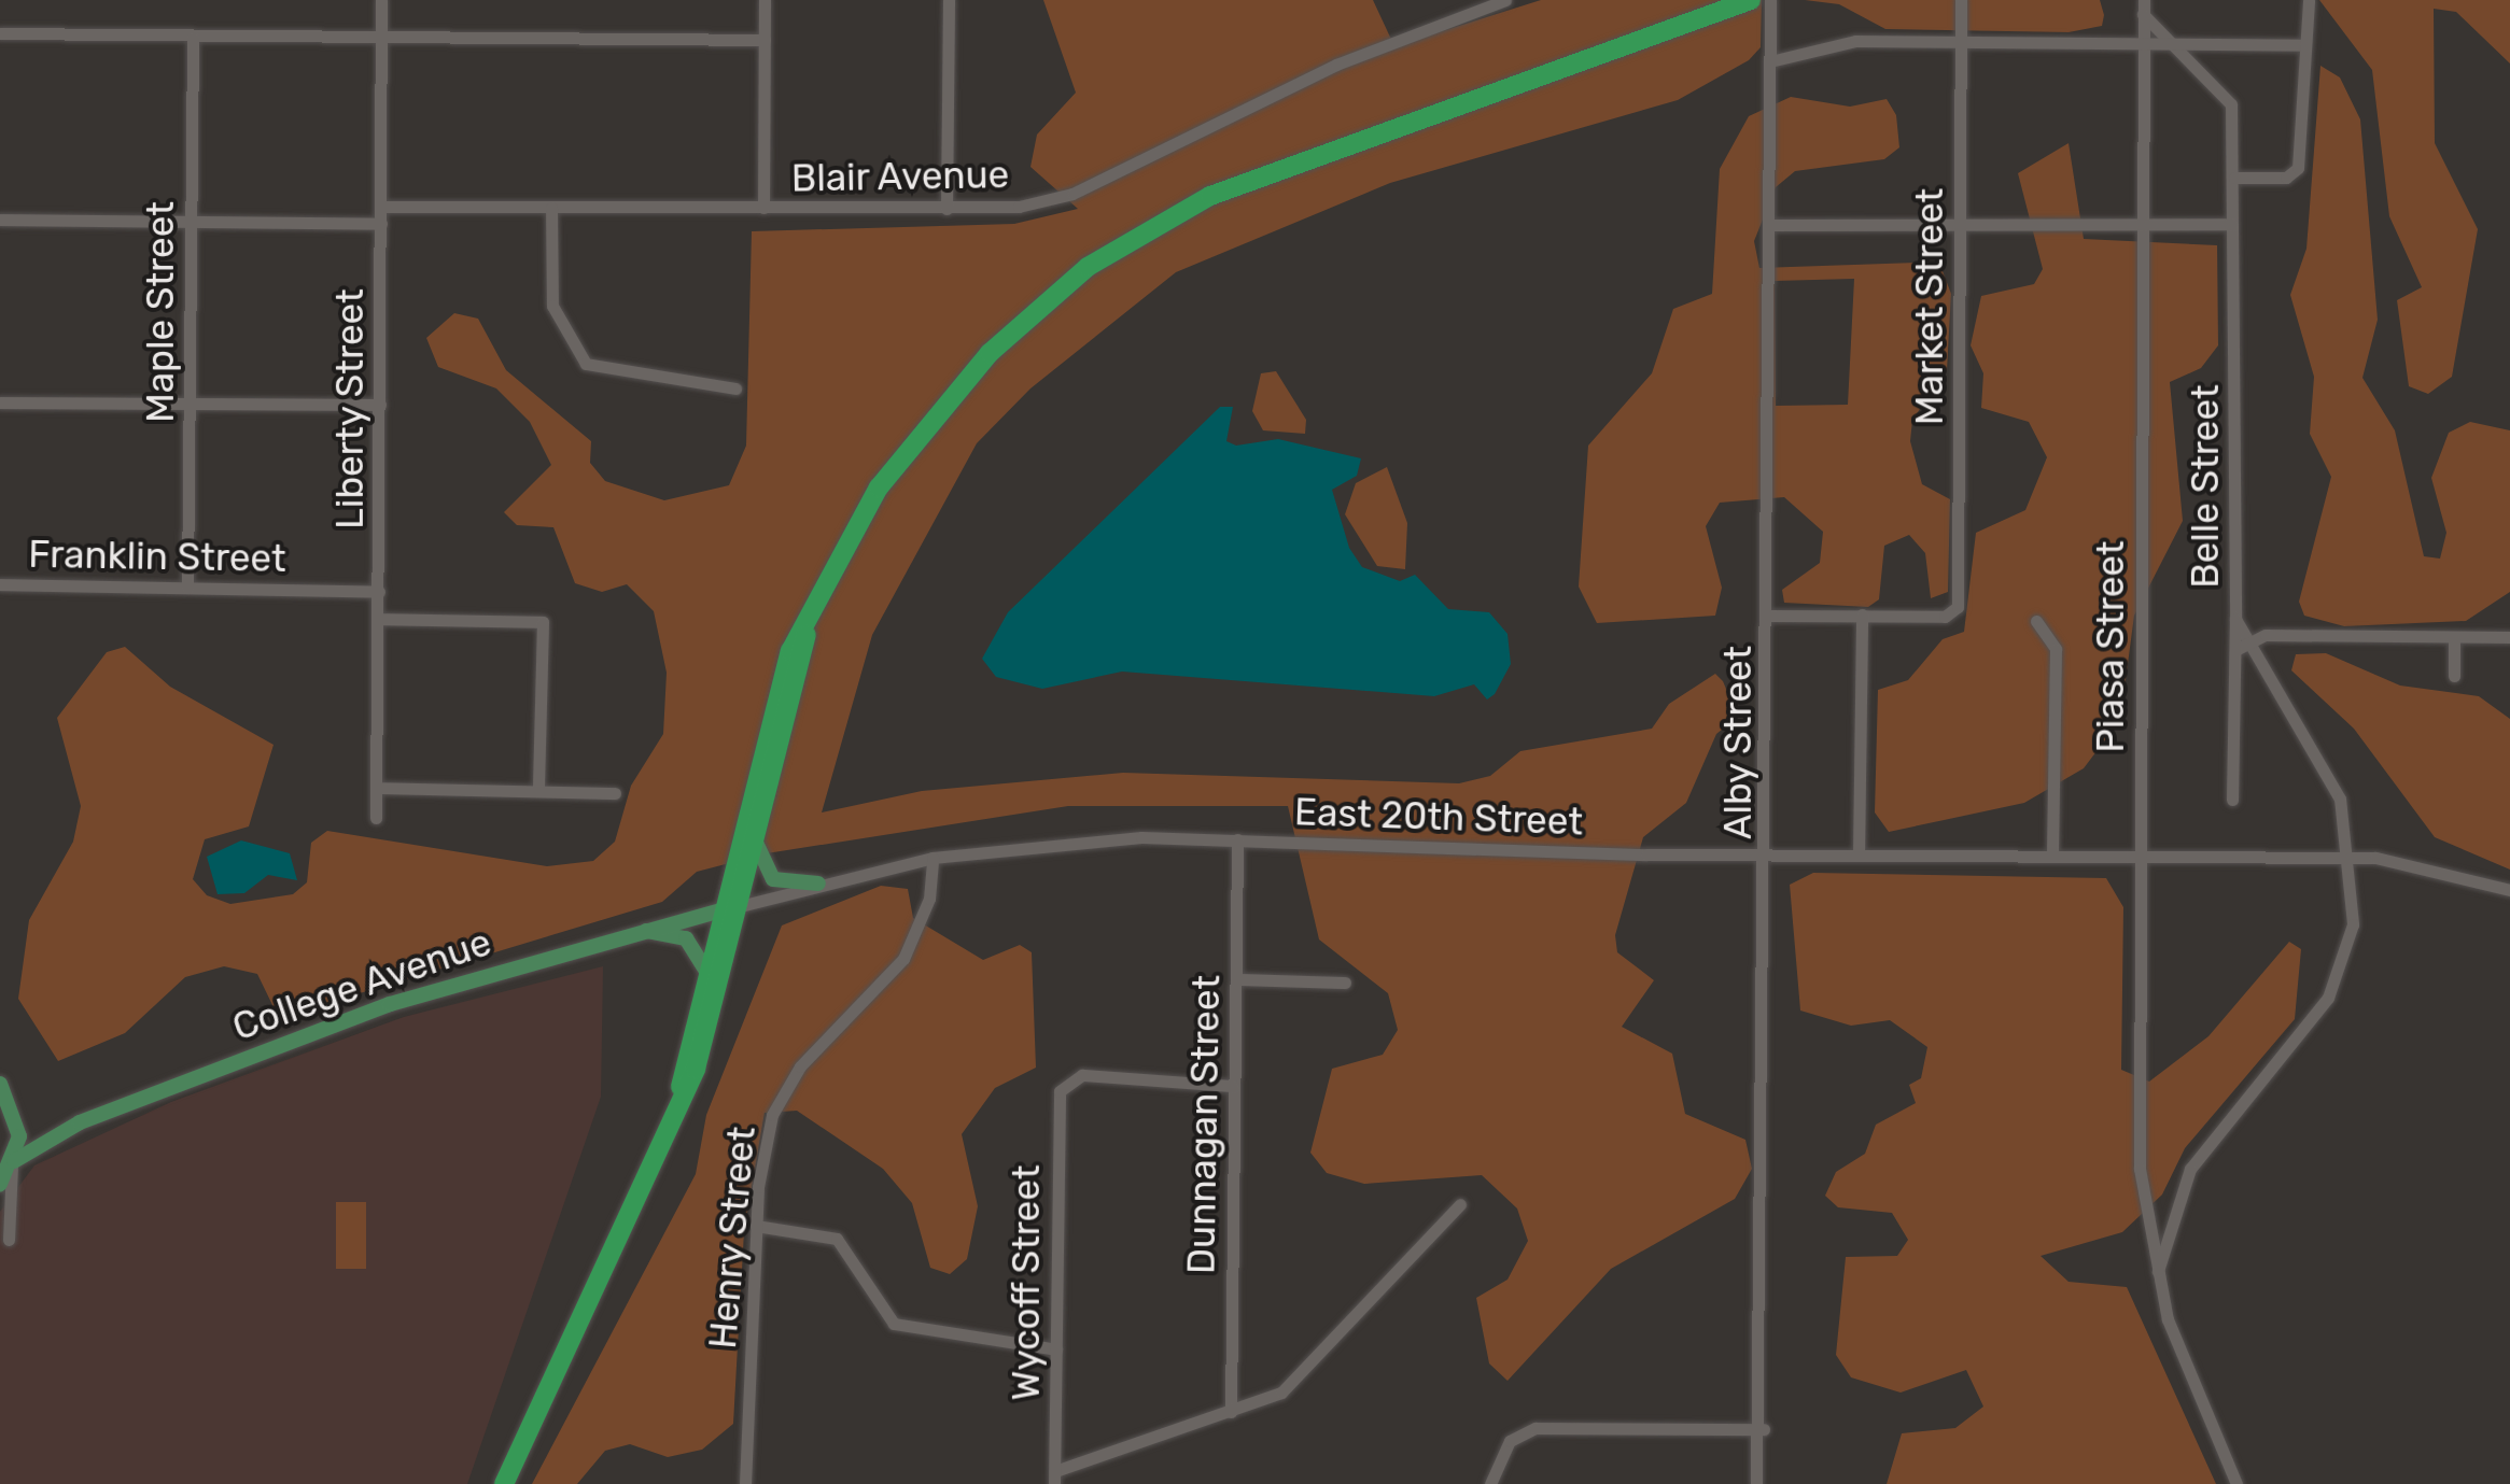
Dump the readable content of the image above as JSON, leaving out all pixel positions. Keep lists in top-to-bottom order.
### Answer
{
  "streets": {
    "main road": ["College Avenue"],
    "street": [
      "Blair Avenue",
      "Market Street",
      "Maple Street",
      "Liberty Street",
      "Belle Street",
      "Franklin Street",
      "Piasa Street",
      "Alby Street",
      "East 20th Street",
      "Dunnagan Street",
      "Henry Street",
      "Wycoff Street"
    ]
  },
  "crossings": [
    ["Blair Avenue", "Liberty Street"],
    ["Maple Street", "Franklin Street"],
    ["Liberty Street", "Franklin Street"],
    ["Belle Street", "Piasa Street"],
    ["Belle Street", "East 20th Street"],
    ["Piasa Street", "East 20th Street"],
    ["Alby Street", "East 20th Street"],
    ["East 20th Street", "College Avenue"],
    ["East 20th Street", "Dunnagan Street"],
    ["East 20th Street", "Henry Street"],
    ["Dunnagan Street", "Wycoff Street"]
  ]
}
